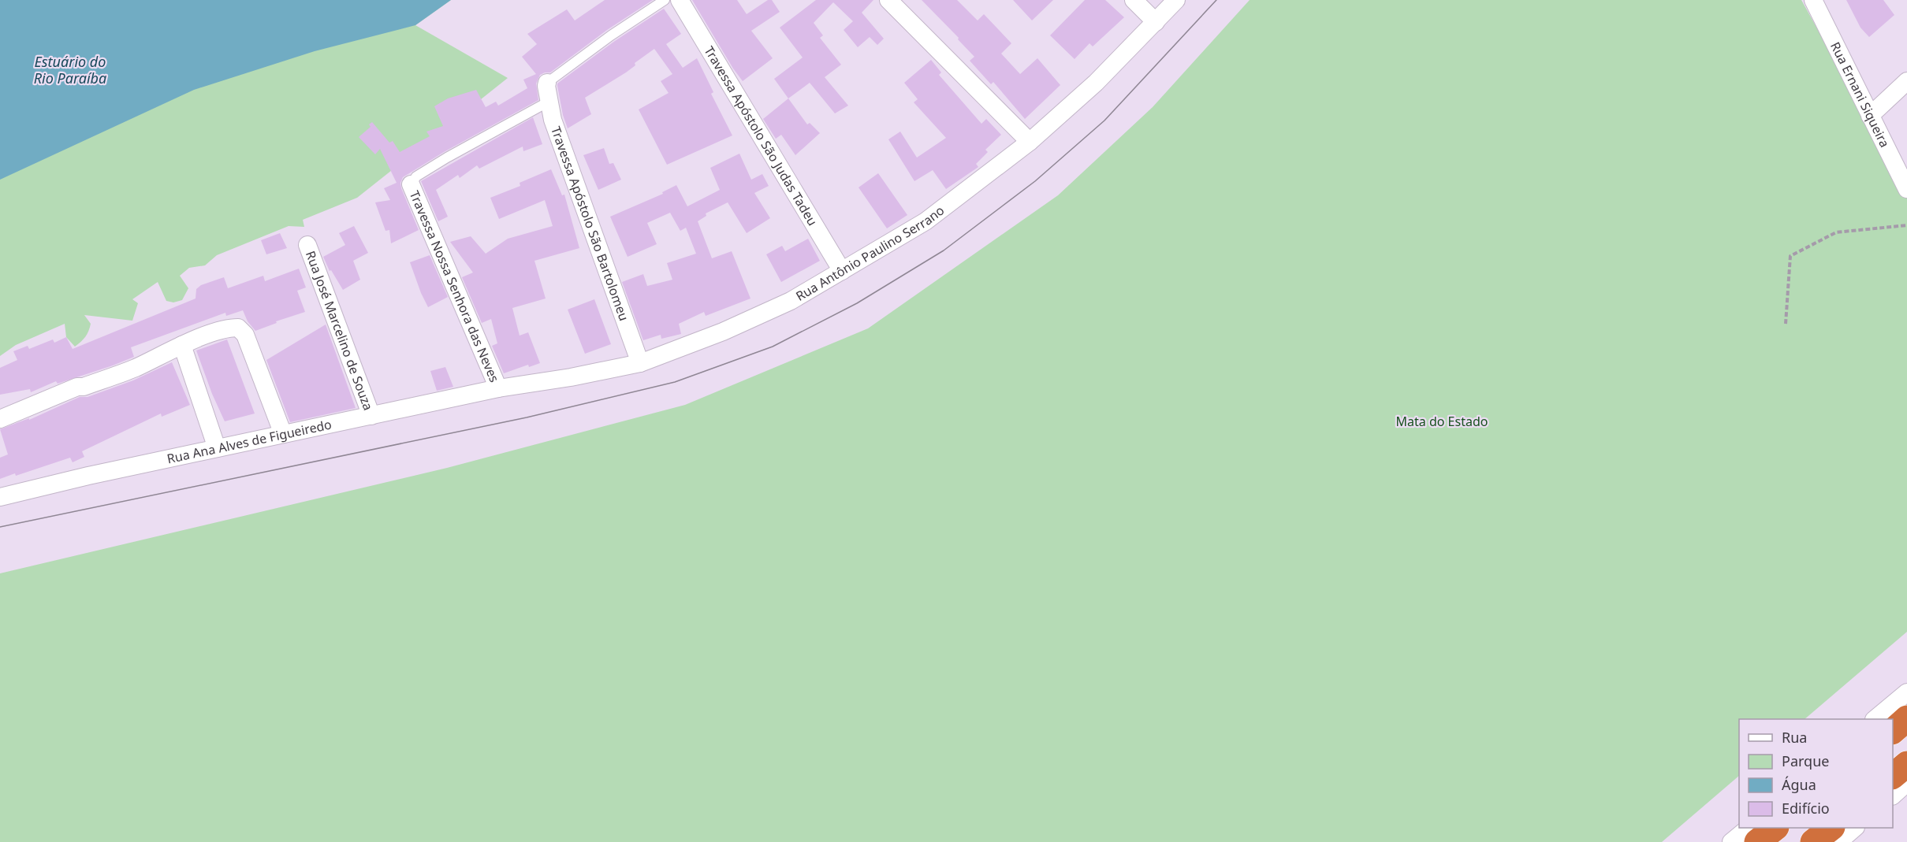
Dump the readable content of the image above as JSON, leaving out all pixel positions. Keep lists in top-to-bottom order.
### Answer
{
  "streets": {
    "street": [
      "Rua Ernani Siqueira",
      "Travessa Apóstolo São Judas Tadeu",
      "Travessa Apóstolo São Bartolomeu",
      "Rua Antônio Paulino Serrano",
      "Travessa Nossa Senhora das Neves",
      "Rua José Marcelino de Souza",
      "Rua Ana Alves de Figueiredo"
    ]
  },
  "crossings": [
    ["Travessa Apóstolo São Judas Tadeu", "Rua Antônio Paulino Serrano"],
    ["Travessa Apóstolo São Bartolomeu", "Rua Antônio Paulino Serrano"],
    ["Rua Antônio Paulino Serrano", "Travessa Nossa Senhora das Neves"],
    ["Rua Antônio Paulino Serrano", "Rua Ana Alves de Figueiredo"],
    ["Travessa Nossa Senhora das Neves", "Rua Ana Alves de Figueiredo"],
    ["Rua José Marcelino de Souza", "Rua Ana Alves de Figueiredo"]
  ],
  "water": ["Estuário do Rio Paraíba"],
  "parks": ["Mata do Estado"],
  "legend": [
    "Rua",
    "Parque",
    "Água",
    "Edifício"
  ]
}
